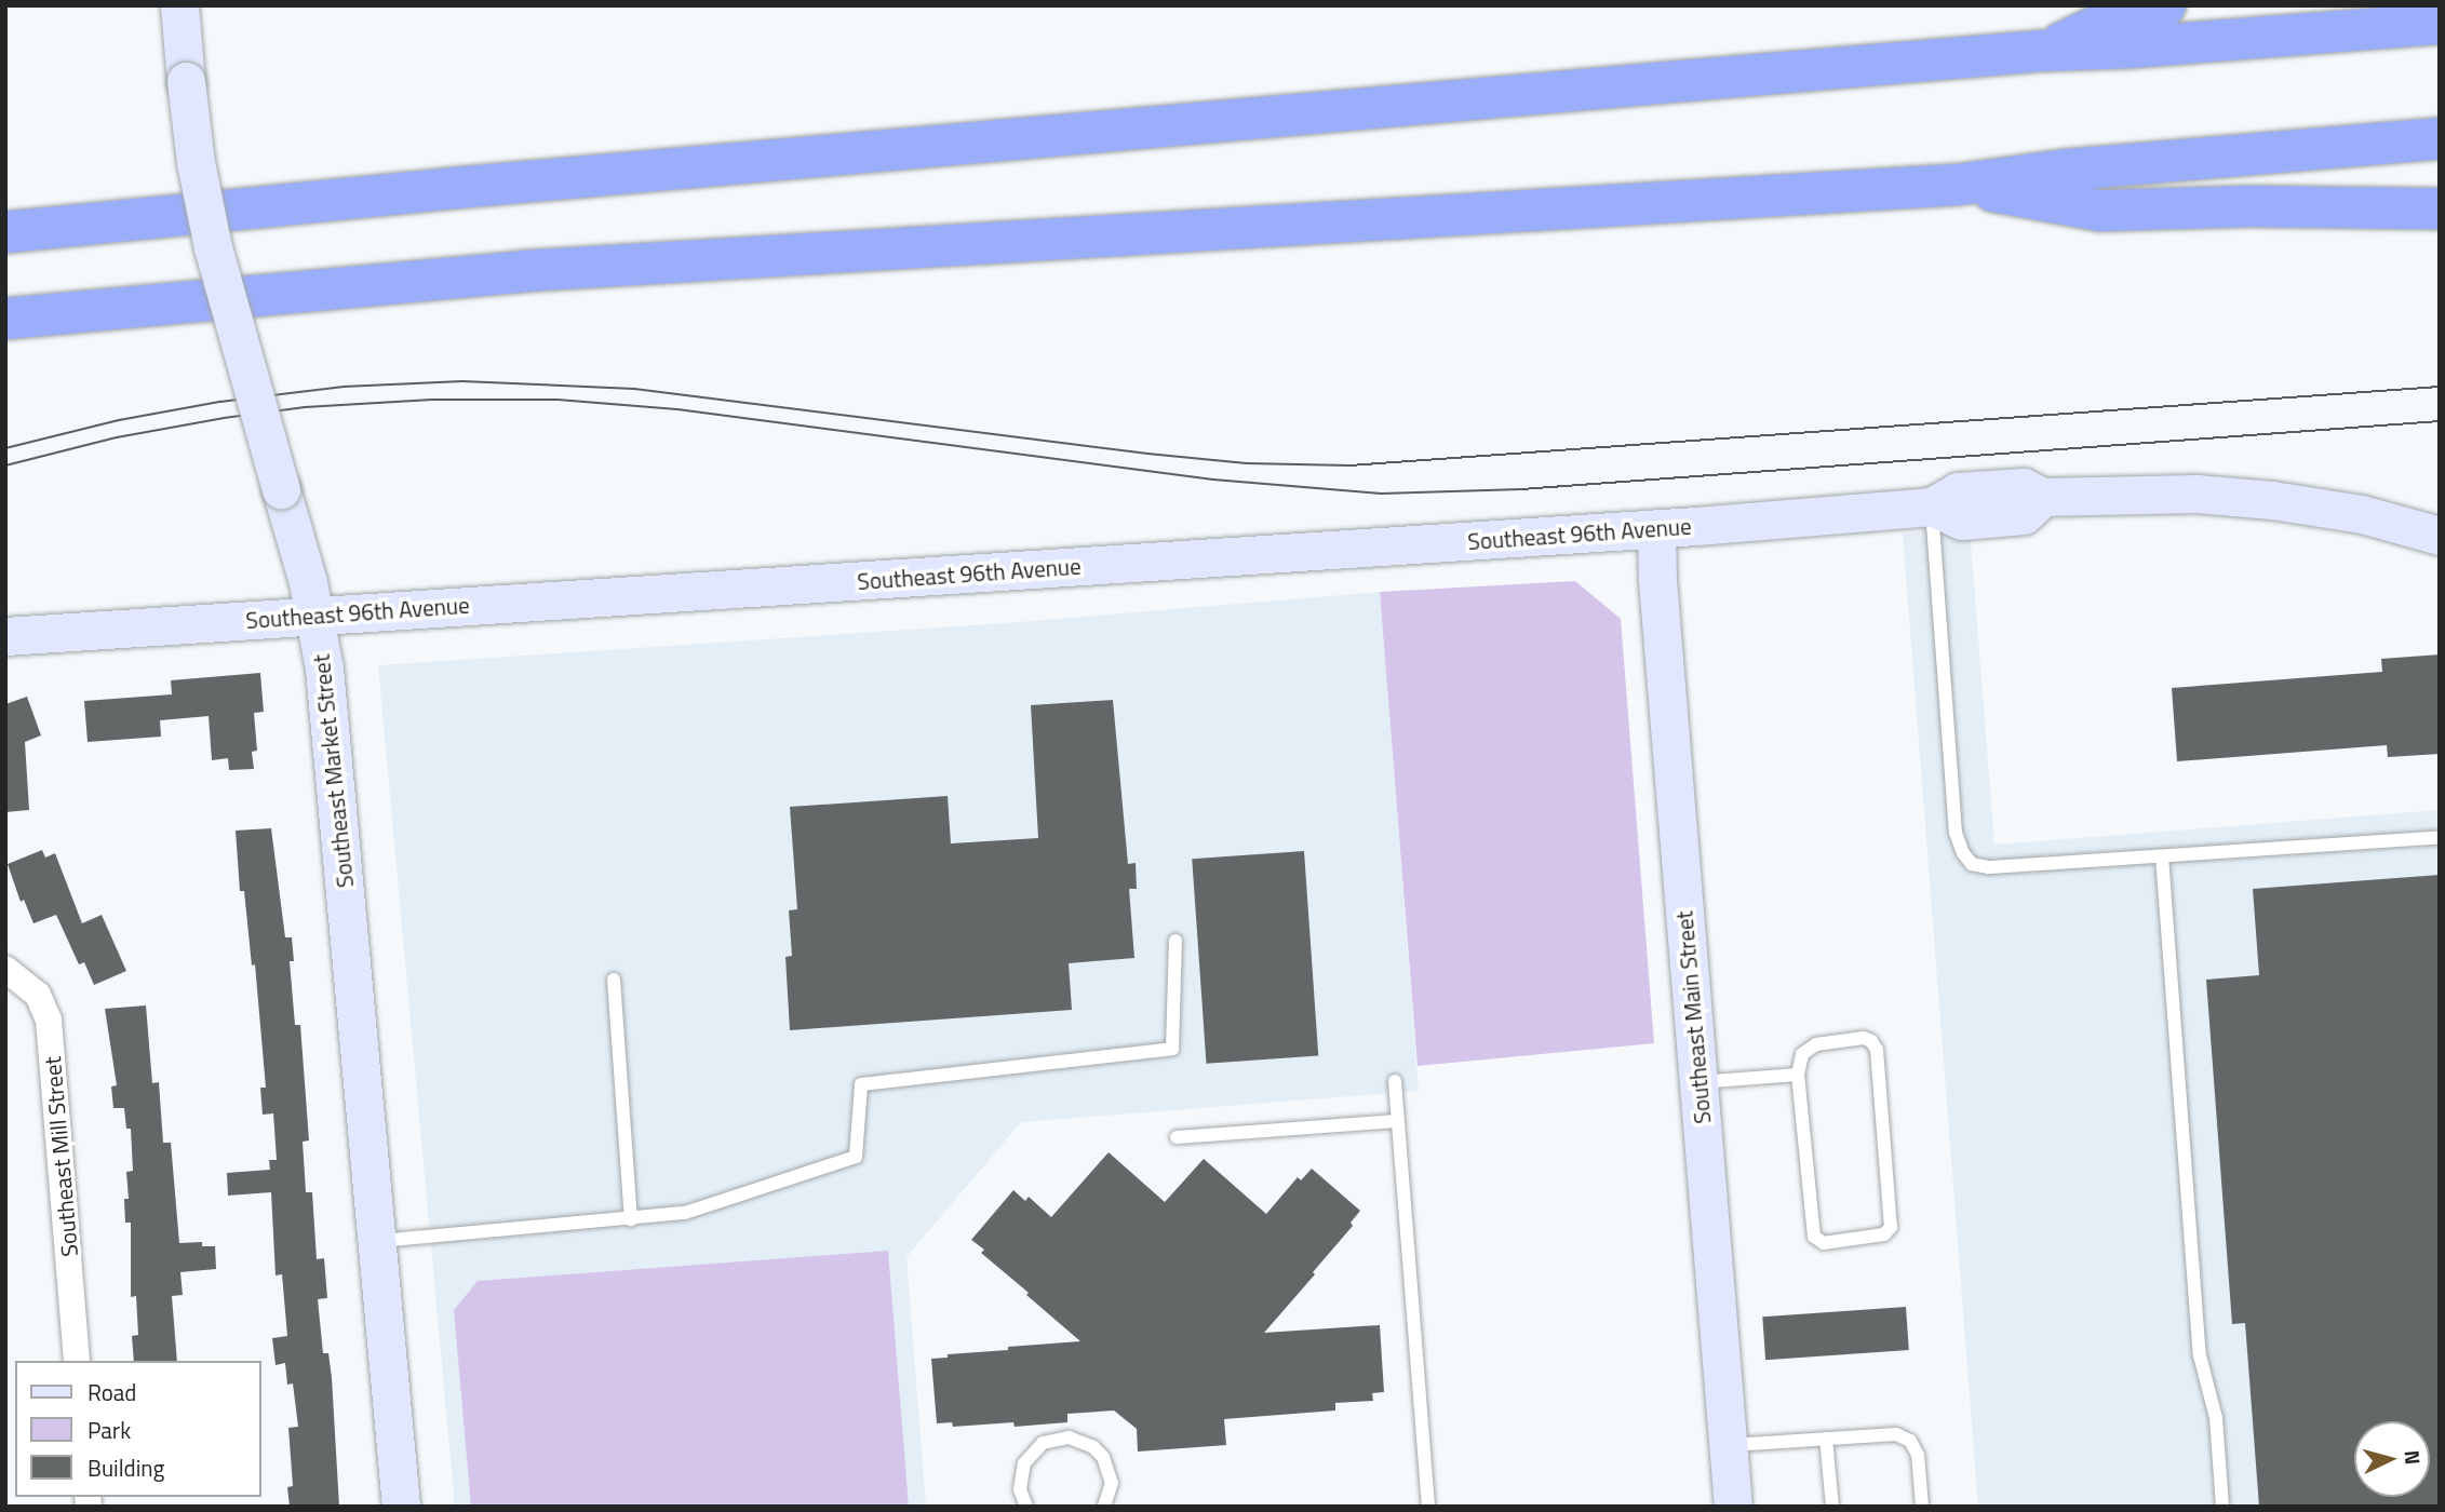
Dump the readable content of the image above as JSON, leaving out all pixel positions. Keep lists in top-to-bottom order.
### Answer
{
  "streets": {
    "street": [
      "Southeast 96th Avenue",
      "Southeast Market Street",
      "Southeast Main Street",
      "Southeast Mill Street"
    ]
  },
  "crossings": [
    ["Southeast 96th Avenue", "Southeast Market Street"],
    ["Southeast 96th Avenue", "Southeast Main Street"]
  ],
  "legend": ["Road", "Park", "Building"],
  "north": "right"
}
